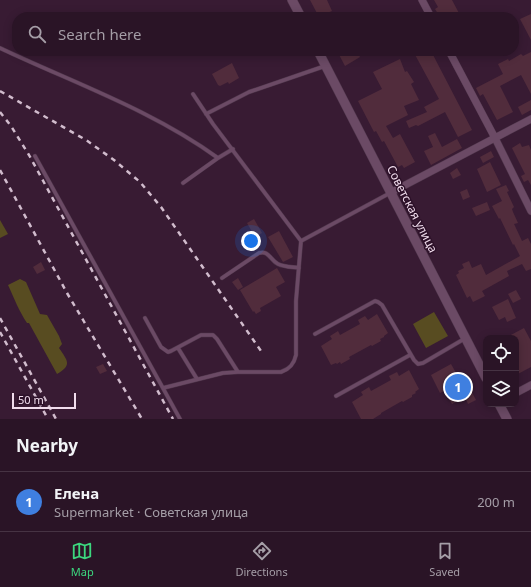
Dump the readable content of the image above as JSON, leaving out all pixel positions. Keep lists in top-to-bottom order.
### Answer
{
  "streets": {
    "street": ["Советская улица"]
  },
  "scale_bar": "50 m",
  "page": {
    "search": "Search here",
    "pins": "1",
    "scale": "50 m",
    "heading": "Nearby",
    "list": [
      {
        "mark": "1",
        "name": "Елена",
        "note": "Supermarket · Советская улица",
        "value": "200 m"
      }
    ],
    "nav": ["Map", "Directions", "Saved"]
  }
}
